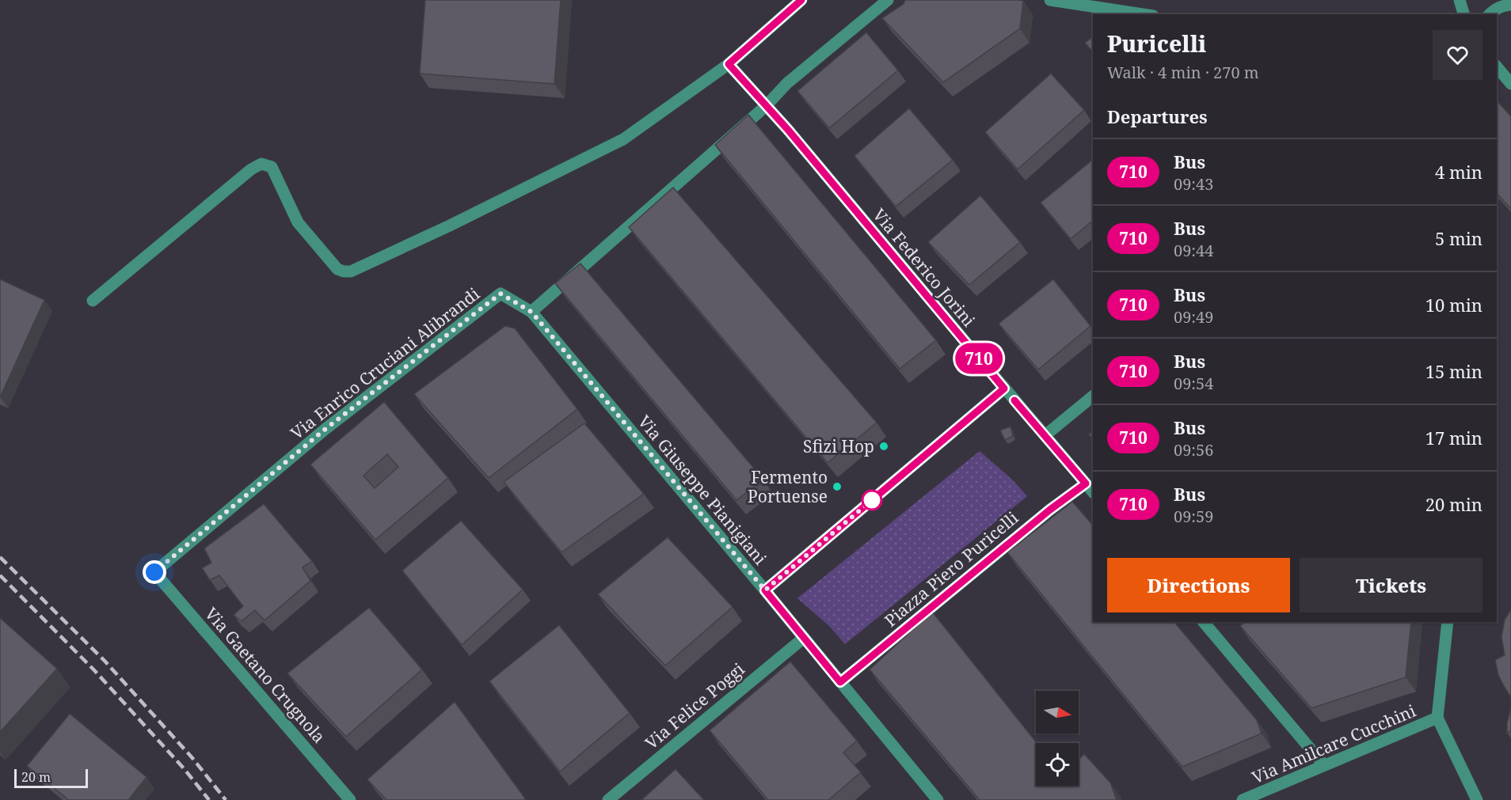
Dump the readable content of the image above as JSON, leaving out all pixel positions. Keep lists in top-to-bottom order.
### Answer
{
  "streets": {
    "street": [
      "Via Federico Jorini",
      "Via Enrico Cruciani Alibrandi",
      "Via Giuseppe Pianigiani",
      "Piazza Piero Puricelli",
      "Via Gaetano Crugnola",
      "Via Felice Poggi",
      "Via Amilcare Cucchini"
    ]
  },
  "crossings": [
    ["Via Federico Jorini", "Piazza Piero Puricelli"],
    ["Via Enrico Cruciani Alibrandi", "Via Giuseppe Pianigiani"],
    ["Via Enrico Cruciani Alibrandi", "Via Gaetano Crugnola"],
    ["Via Giuseppe Pianigiani", "Piazza Piero Puricelli"],
    ["Via Giuseppe Pianigiani", "Via Felice Poggi"]
  ],
  "places": ["Sfizi Hop", "Fermento Portuense"],
  "lines": ["bus line 710"],
  "scale_bar": "20 m",
  "north": "right",
  "page": {
    "on_map": "710",
    "heading": [
      ["Puricelli", "Walk · 4 min · 270 m"],
      "Departures"
    ],
    "list": [
      {
        "mark": "710",
        "name": "Bus",
        "note": "09:43",
        "value": "4 min"
      },
      {
        "mark": "710",
        "name": "Bus",
        "note": "09:44",
        "value": "5 min"
      },
      {
        "mark": "710",
        "name": "Bus",
        "note": "09:49",
        "value": "10 min"
      },
      {
        "mark": "710",
        "name": "Bus",
        "note": "09:54",
        "value": "15 min"
      },
      {
        "mark": "710",
        "name": "Bus",
        "note": "09:56",
        "value": "17 min"
      },
      {
        "mark": "710",
        "name": "Bus",
        "note": "09:59",
        "value": "20 min"
      }
    ],
    "buttons": ["Directions", "Tickets"],
    "scale": "20 m"
  }
}
